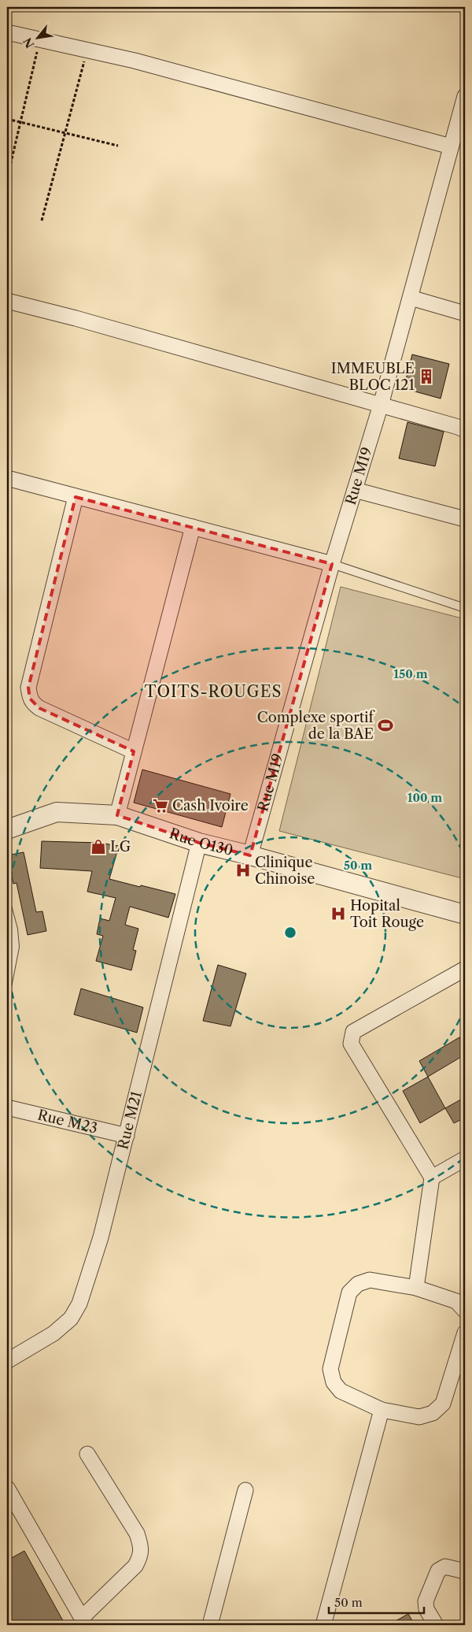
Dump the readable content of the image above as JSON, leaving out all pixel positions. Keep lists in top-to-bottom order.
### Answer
{
  "streets": {
    "street": [
      "Rue M19",
      "Rue O130",
      "Rue M21",
      "Rue M23"
    ]
  },
  "crossings": [
    ["Rue M19", "Rue O130"],
    ["Rue O130", "Rue M21"],
    ["Rue M21", "Rue M23"]
  ],
  "districts": ["TOITS-ROUGES"],
  "places": {
    "building": ["IMMEUBLE BLOC 121"],
    "sports": ["Complexe sportif de la BAE"],
    "supermarket": ["Cash Ivoire"],
    "shop": ["LG"],
    "hospital": ["Clinique Chinoise", "Hopital Toit Rouge"]
  },
  "scale_bar": "50 m",
  "north": "bottom left",
  "rings": ["150 m", "100 m", "50 m"]
}
